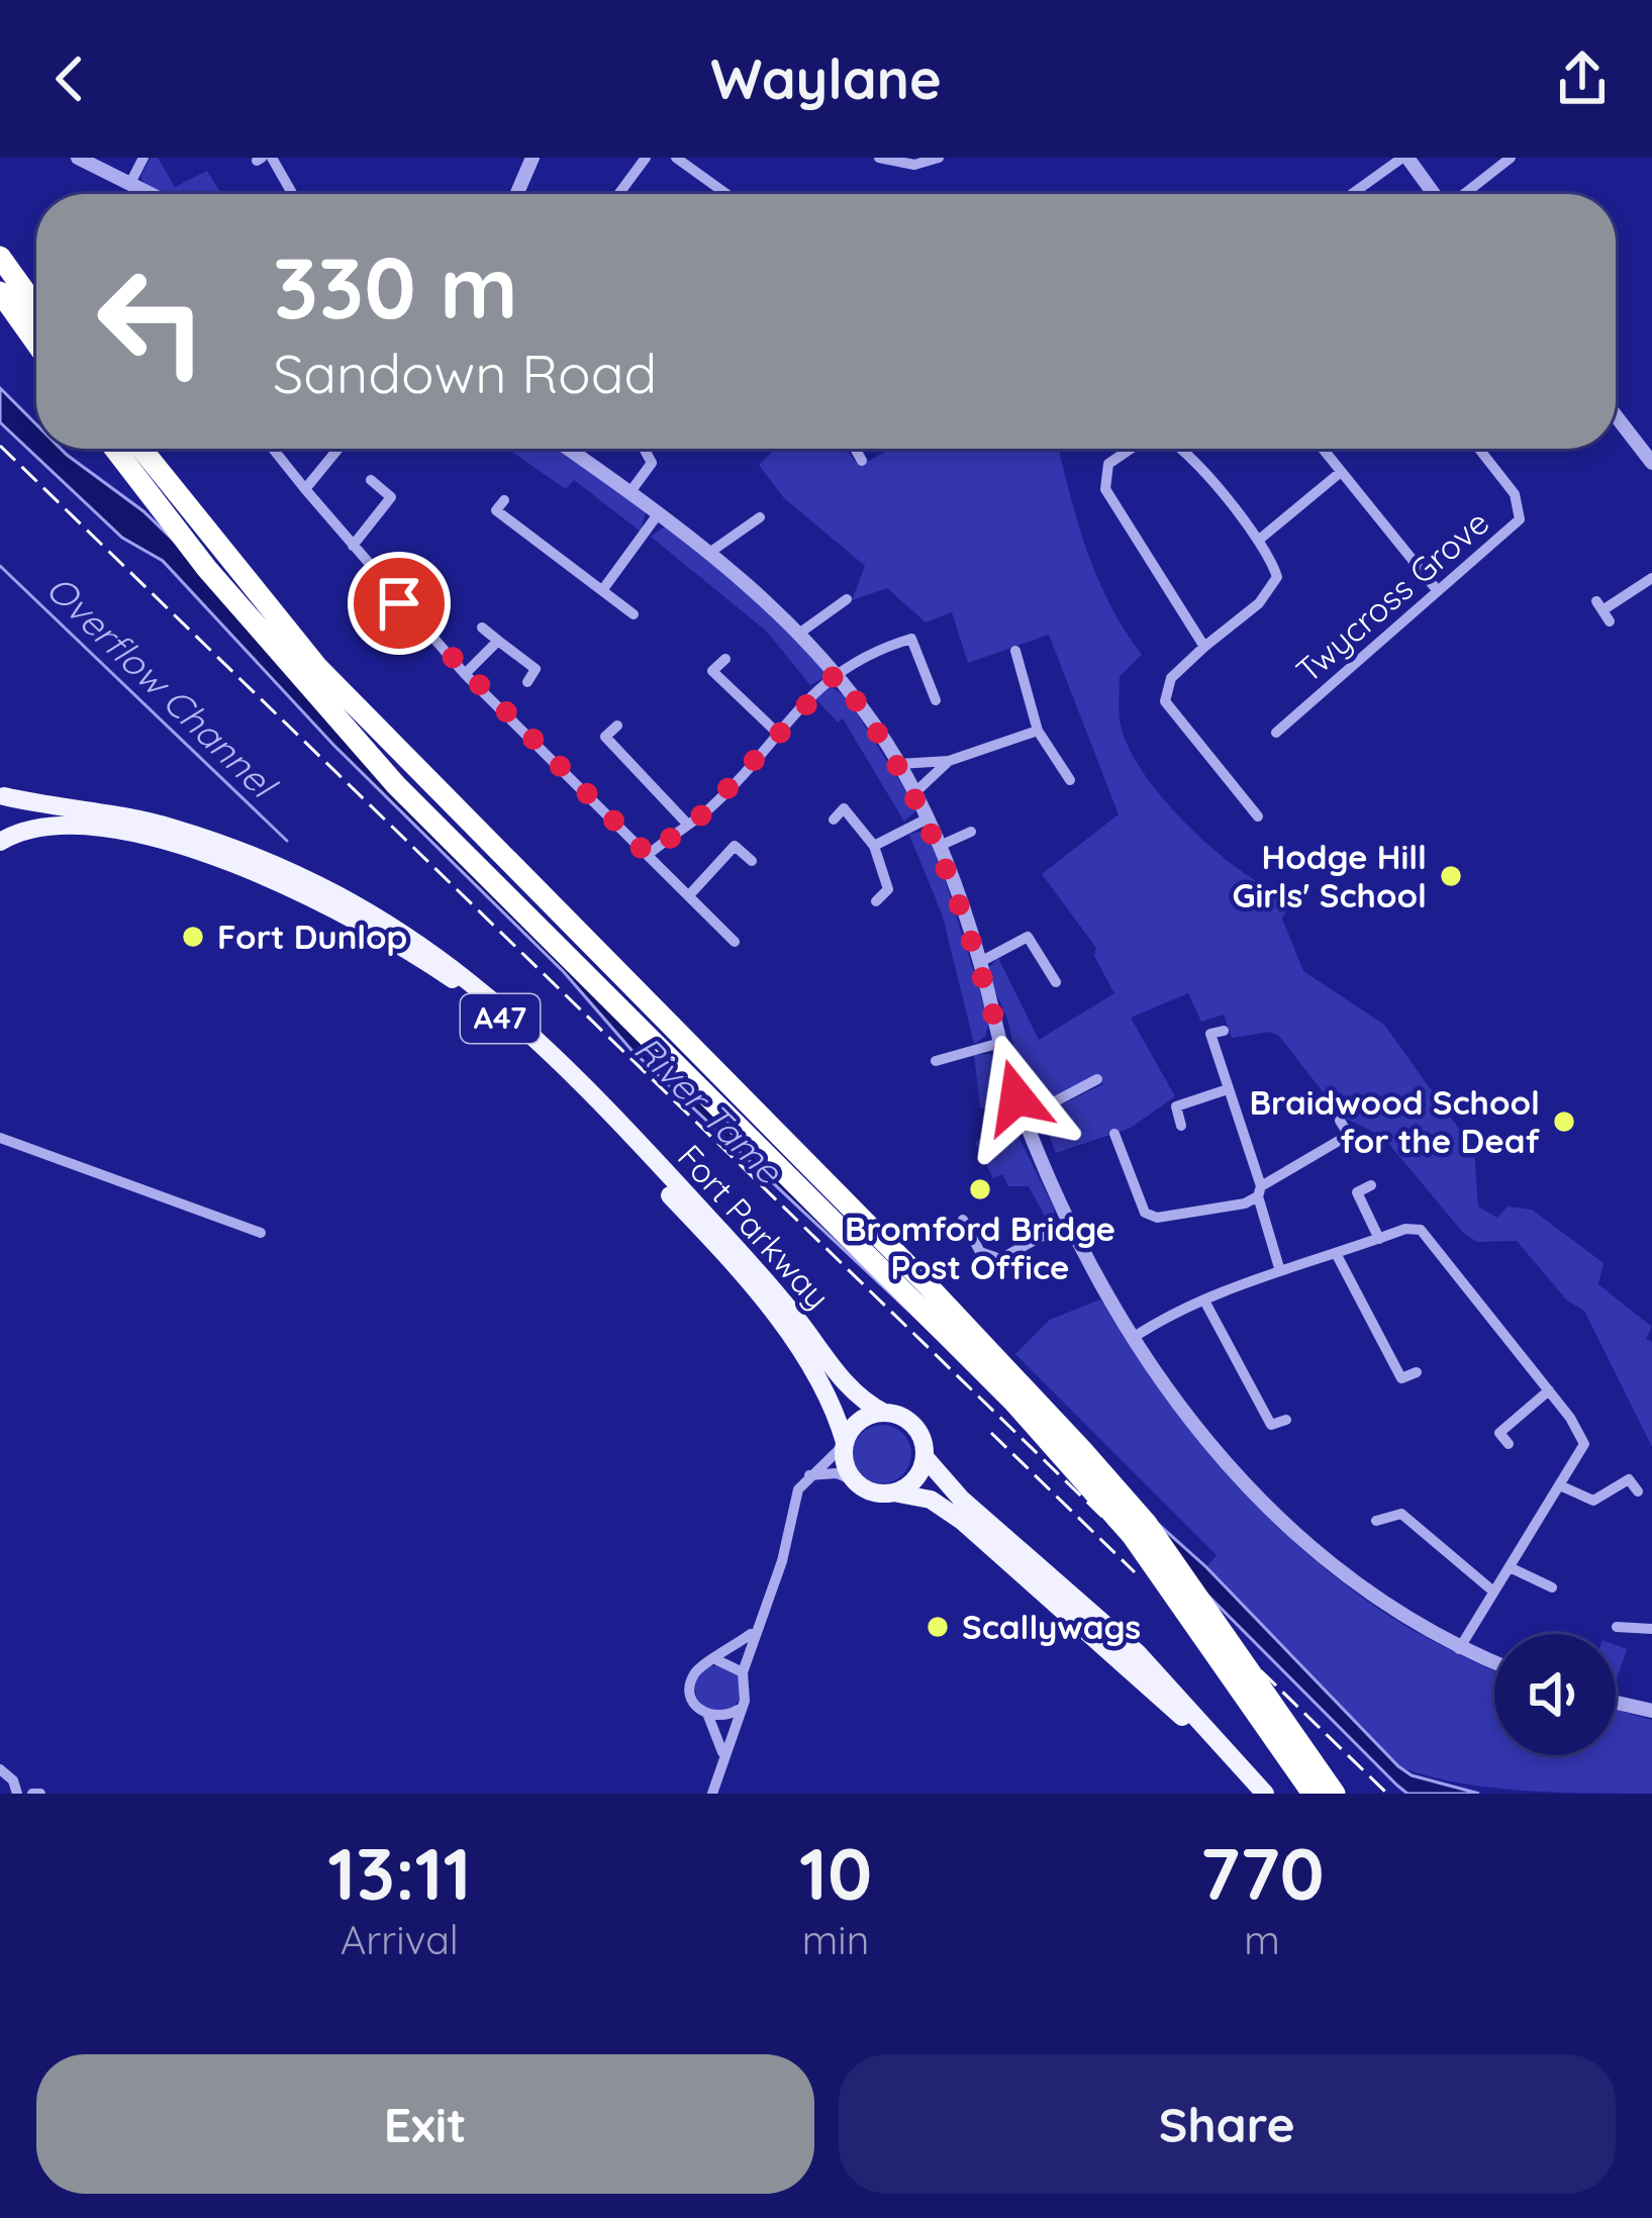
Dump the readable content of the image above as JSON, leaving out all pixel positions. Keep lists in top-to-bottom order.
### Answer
{
  "streets": {
    "main road": ["A47", "Fort Parkway"],
    "street": ["Twycross Grove"]
  },
  "water": ["Overflow Channel", "River Tame"],
  "places": [
    "Hodge Hill Girls' School",
    "Fort Dunlop",
    "Braidwood School for the Deaf",
    "Bromford Bridge Post Office",
    "Scallywags"
  ],
  "page": {
    "header": "Waylane",
    "turn": ["330 m", "Sandown Road"],
    "eta": [
      "13:11",
      "Arrival",
      "10",
      "min",
      "770",
      "m"
    ],
    "buttons": ["Exit", "Share"]
  }
}
